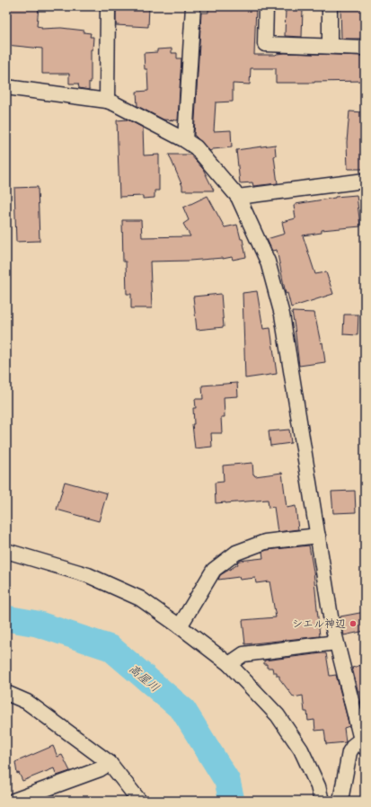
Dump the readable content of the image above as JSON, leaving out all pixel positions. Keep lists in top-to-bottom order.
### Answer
{
  "water": ["高屋川"],
  "places": ["シエル神辺"]
}
